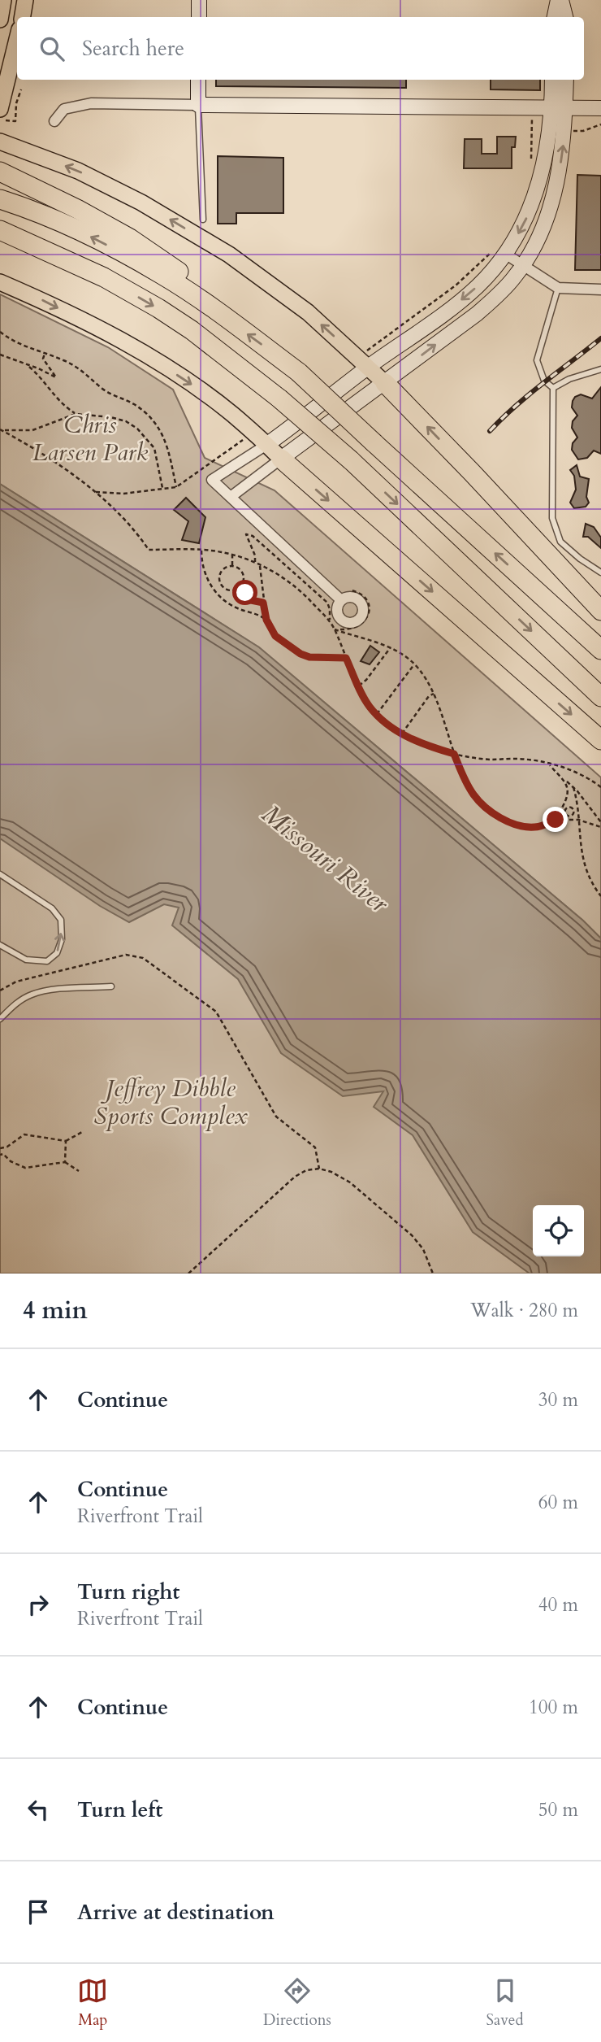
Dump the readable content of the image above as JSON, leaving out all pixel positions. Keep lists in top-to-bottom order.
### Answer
{
  "water": ["Missouri River"],
  "parks": ["Chris Larsen Park", "Jeffrey Dibble Sports Complex"],
  "page": {
    "search": "Search here",
    "heading": ["4 min", "Walk · 280 m"],
    "list": [
      ["Continue", "30 m"],
      ["Continue", "Riverfront Trail", "60 m"],
      ["Turn right", "Riverfront Trail", "40 m"],
      ["Continue", "100 m"],
      ["Turn left", "50 m"],
      "Arrive at destination"
    ],
    "nav": ["Map", "Directions", "Saved"]
  }
}
